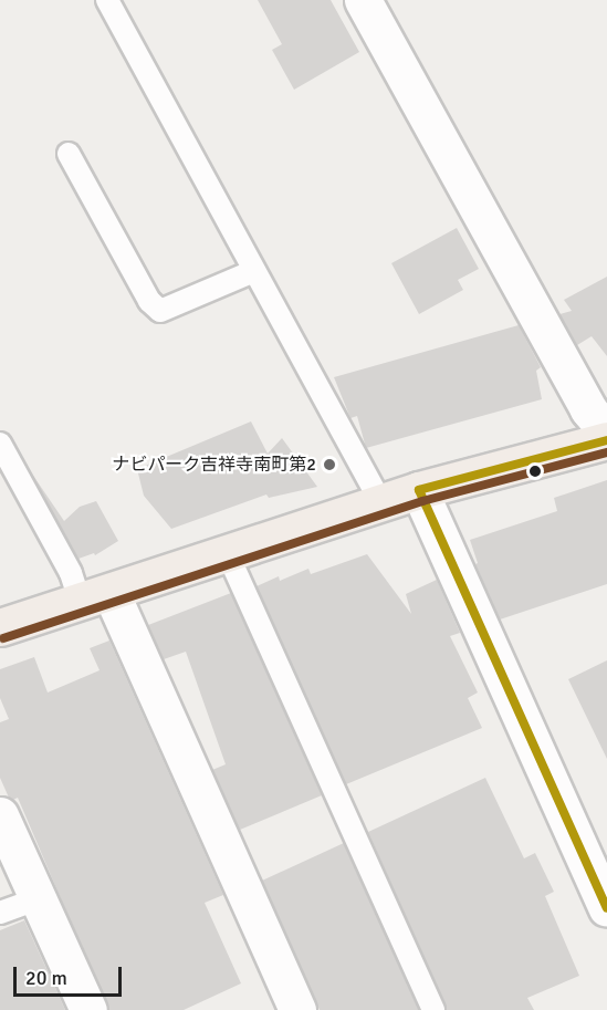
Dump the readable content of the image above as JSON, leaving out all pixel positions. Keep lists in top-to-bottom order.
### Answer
{
  "places": ["ナビパーク吉祥寺南町第2"],
  "scale_bar": "20 m"
}
